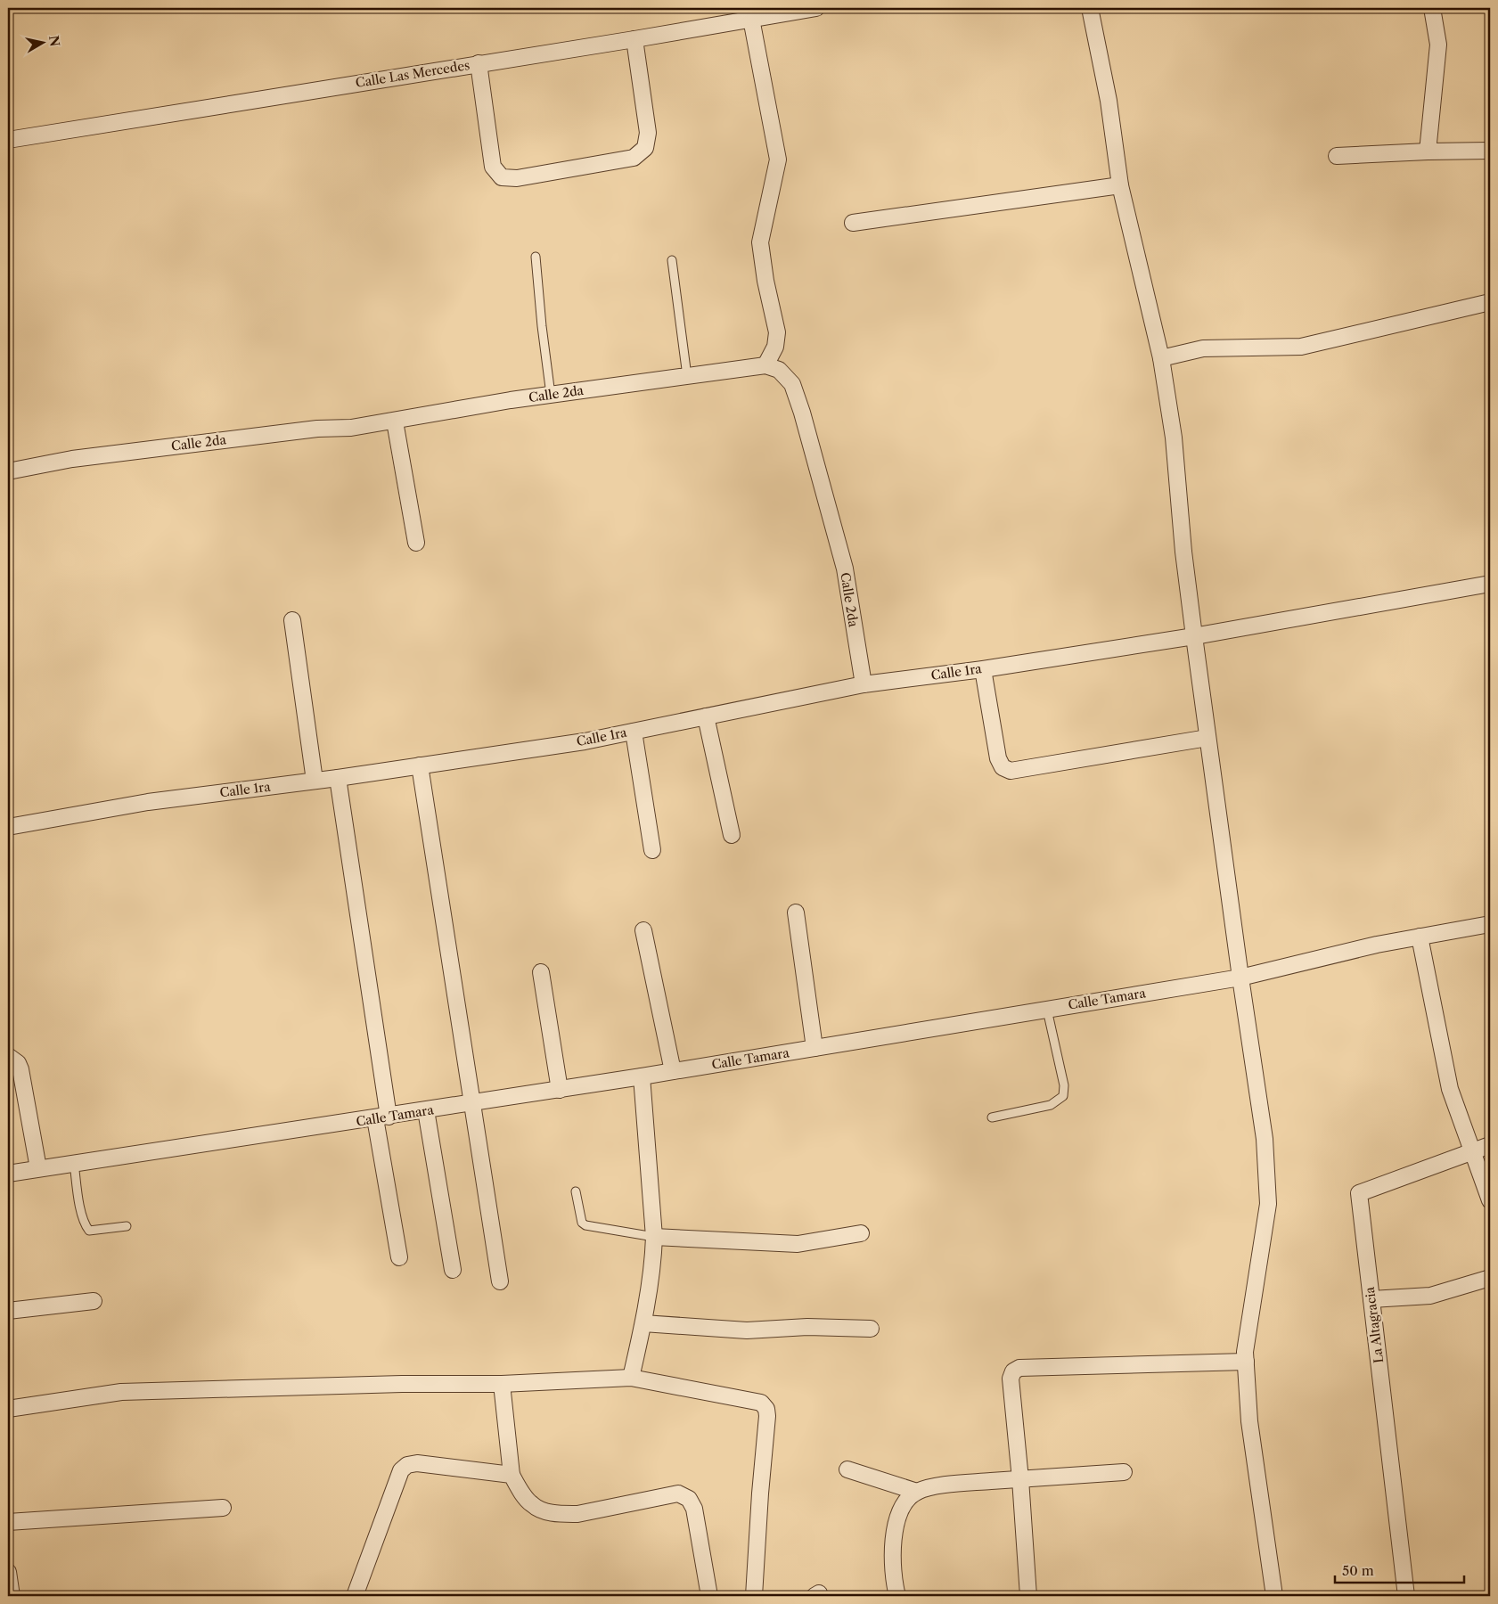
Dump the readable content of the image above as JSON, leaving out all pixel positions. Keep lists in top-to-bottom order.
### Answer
{
  "streets": {
    "street": [
      "Calle Las Mercedes",
      "Calle 2da",
      "Calle 1ra",
      "Calle Tamara",
      "La Altagracia"
    ]
  },
  "crossings": [
    ["Calle 2da", "Calle 1ra"]
  ],
  "scale_bar": "50 m",
  "north": "right"
}
